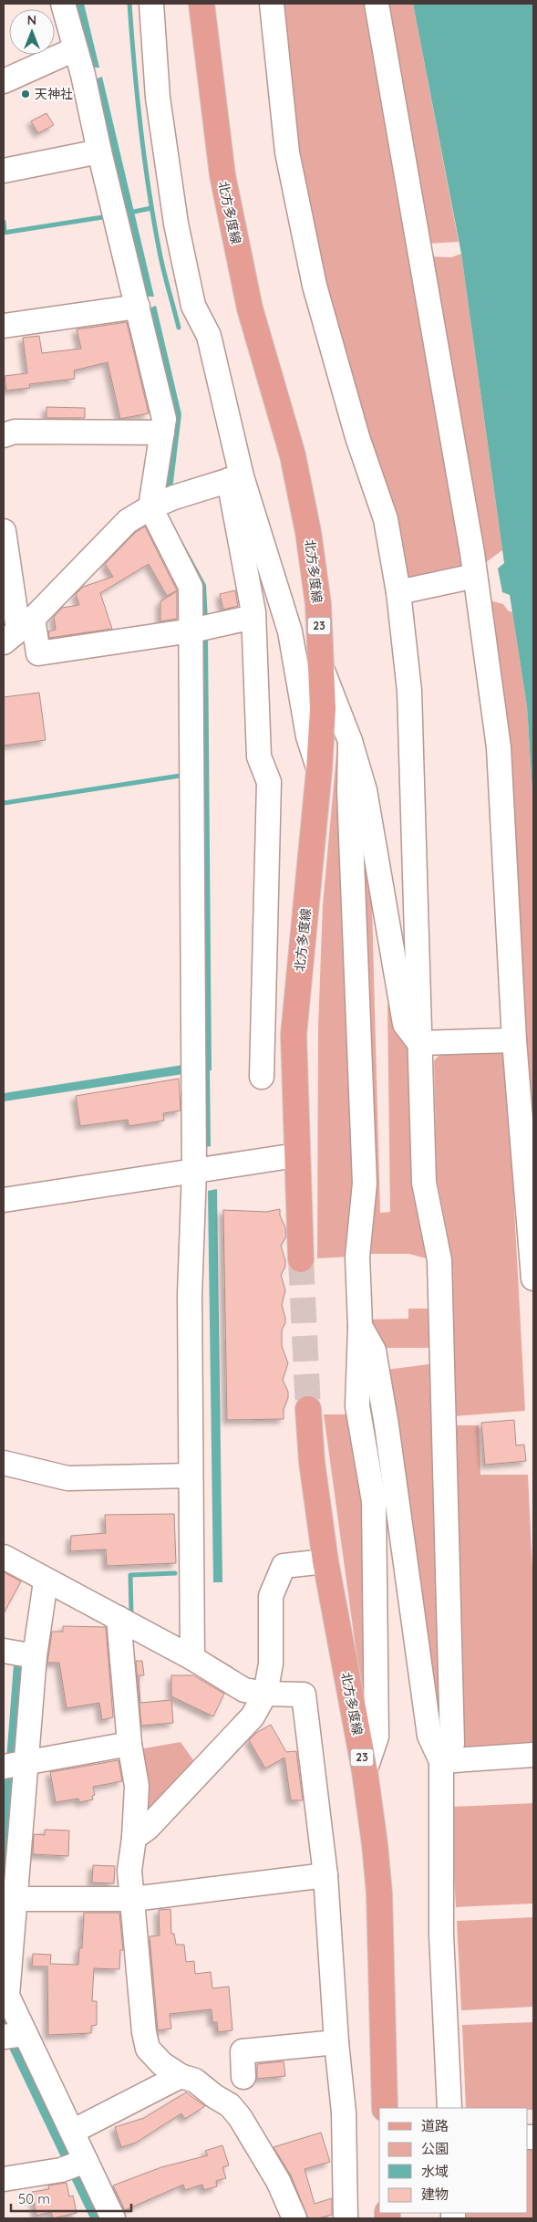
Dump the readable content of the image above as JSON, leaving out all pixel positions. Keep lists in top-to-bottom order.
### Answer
{
  "streets": {
    "main road": ["北方多度線", "23"]
  },
  "places": ["天神社"],
  "legend": [
    "道路",
    "公園",
    "水域",
    "建物"
  ],
  "scale_bar": "50 m",
  "north": "top"
}
